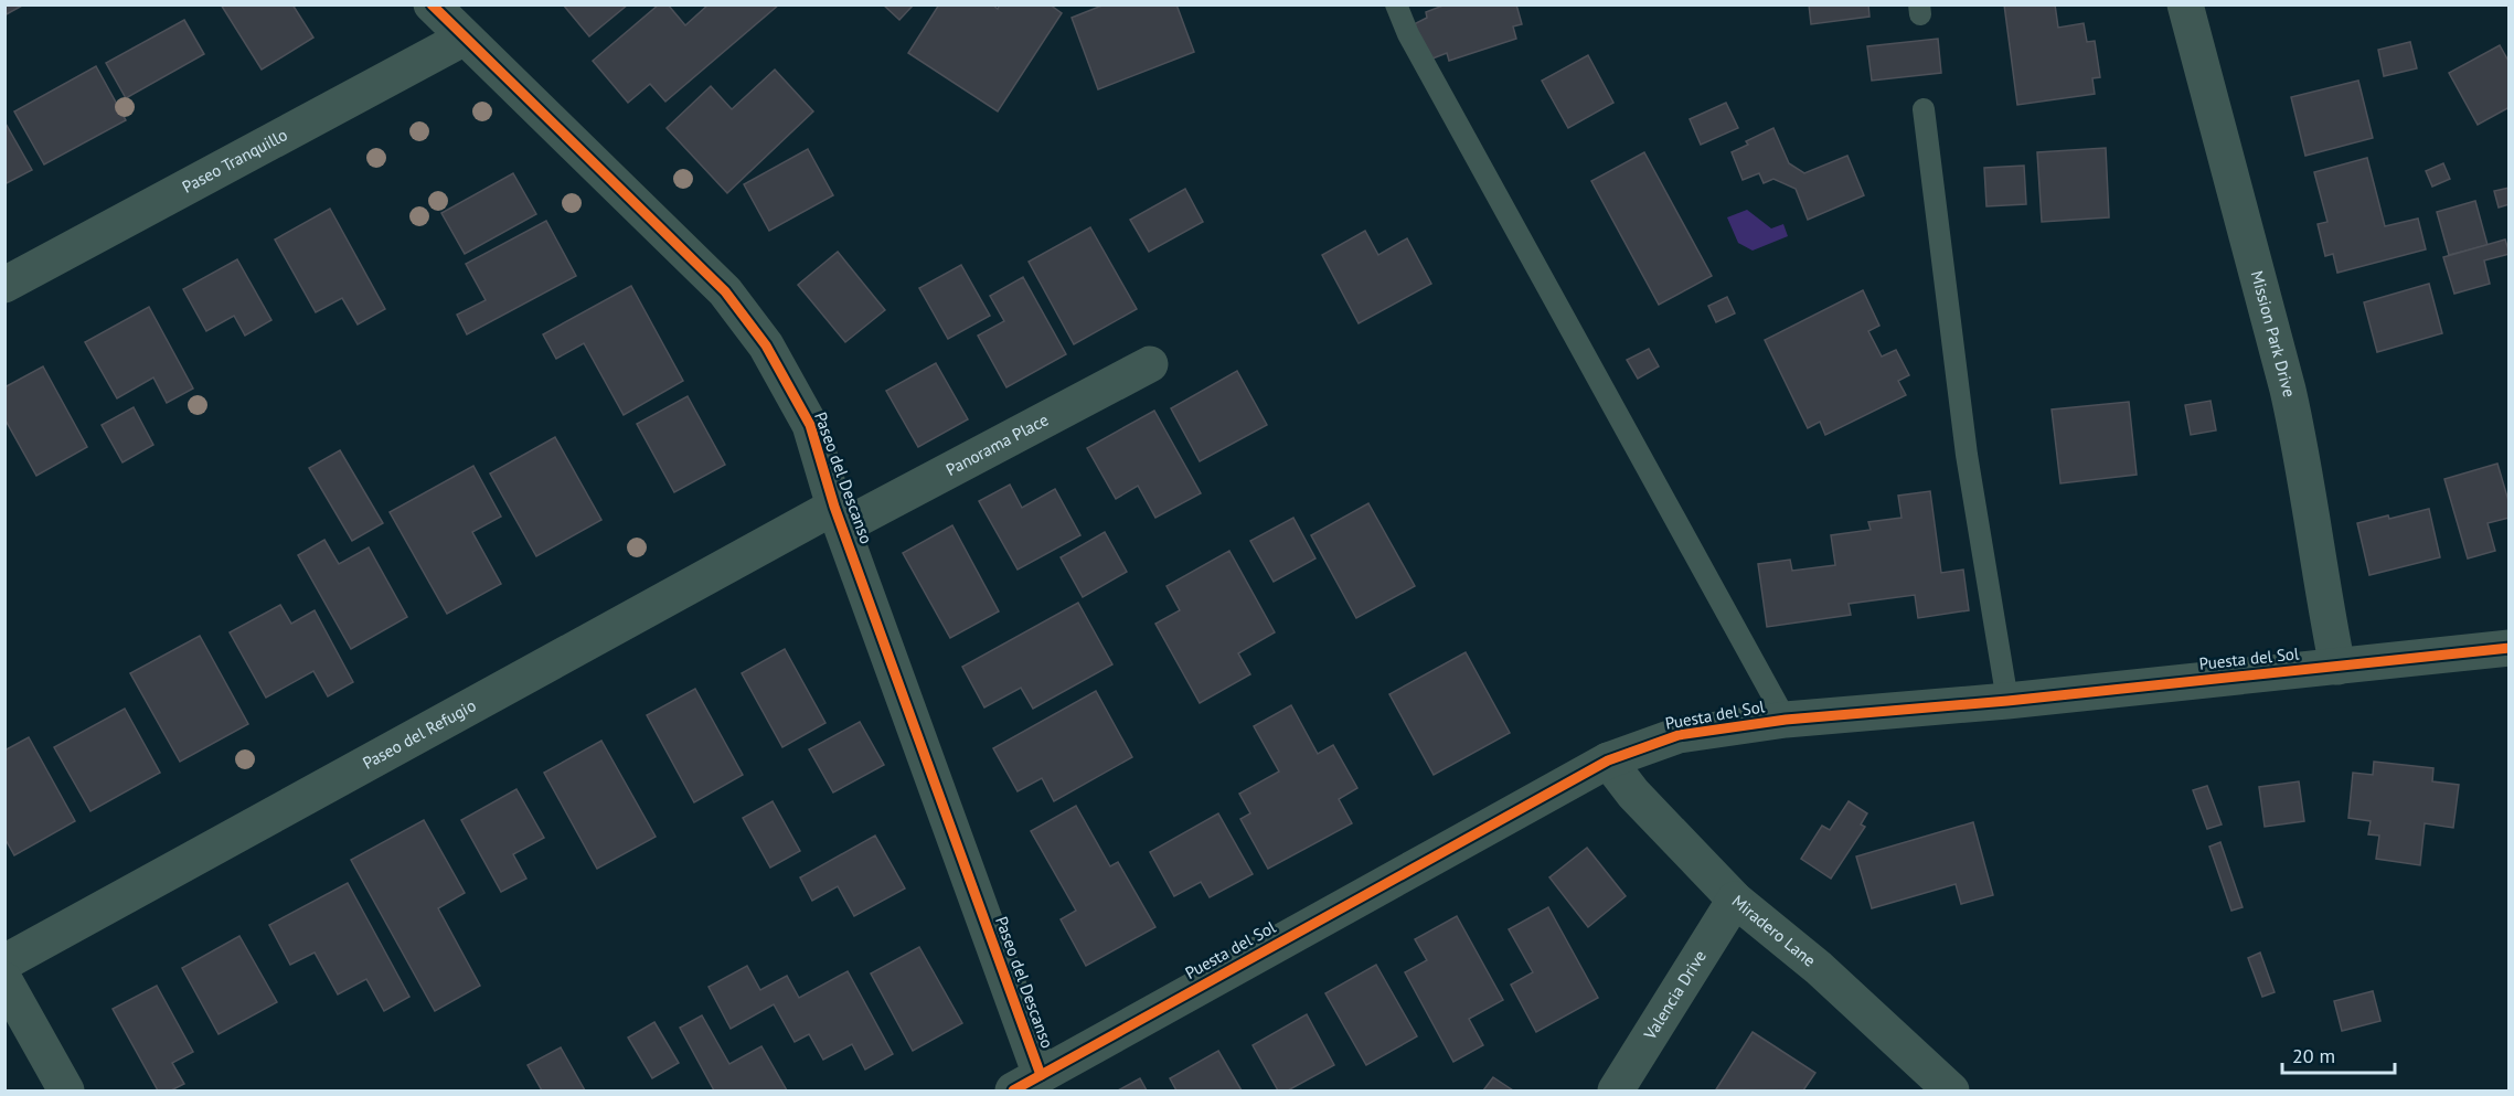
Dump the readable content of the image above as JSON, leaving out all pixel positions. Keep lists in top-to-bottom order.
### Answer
{
  "streets": {
    "street": [
      "Paseo Tranquillo",
      "Mission Park Drive",
      "Panorama Place",
      "Paseo del Descanso",
      "Puesta del Sol",
      "Paseo del Refugio",
      "Miradero Lane",
      "Valencia Drive"
    ]
  },
  "crossings": [
    ["Paseo Tranquillo", "Paseo del Descanso"],
    ["Mission Park Drive", "Puesta del Sol"],
    ["Panorama Place", "Paseo del Descanso"],
    ["Panorama Place", "Paseo del Refugio"],
    ["Paseo del Descanso", "Puesta del Sol"],
    ["Paseo del Descanso", "Paseo del Refugio"],
    ["Puesta del Sol", "Miradero Lane"],
    ["Miradero Lane", "Valencia Drive"]
  ],
  "scale_bar": "20 m"
}
